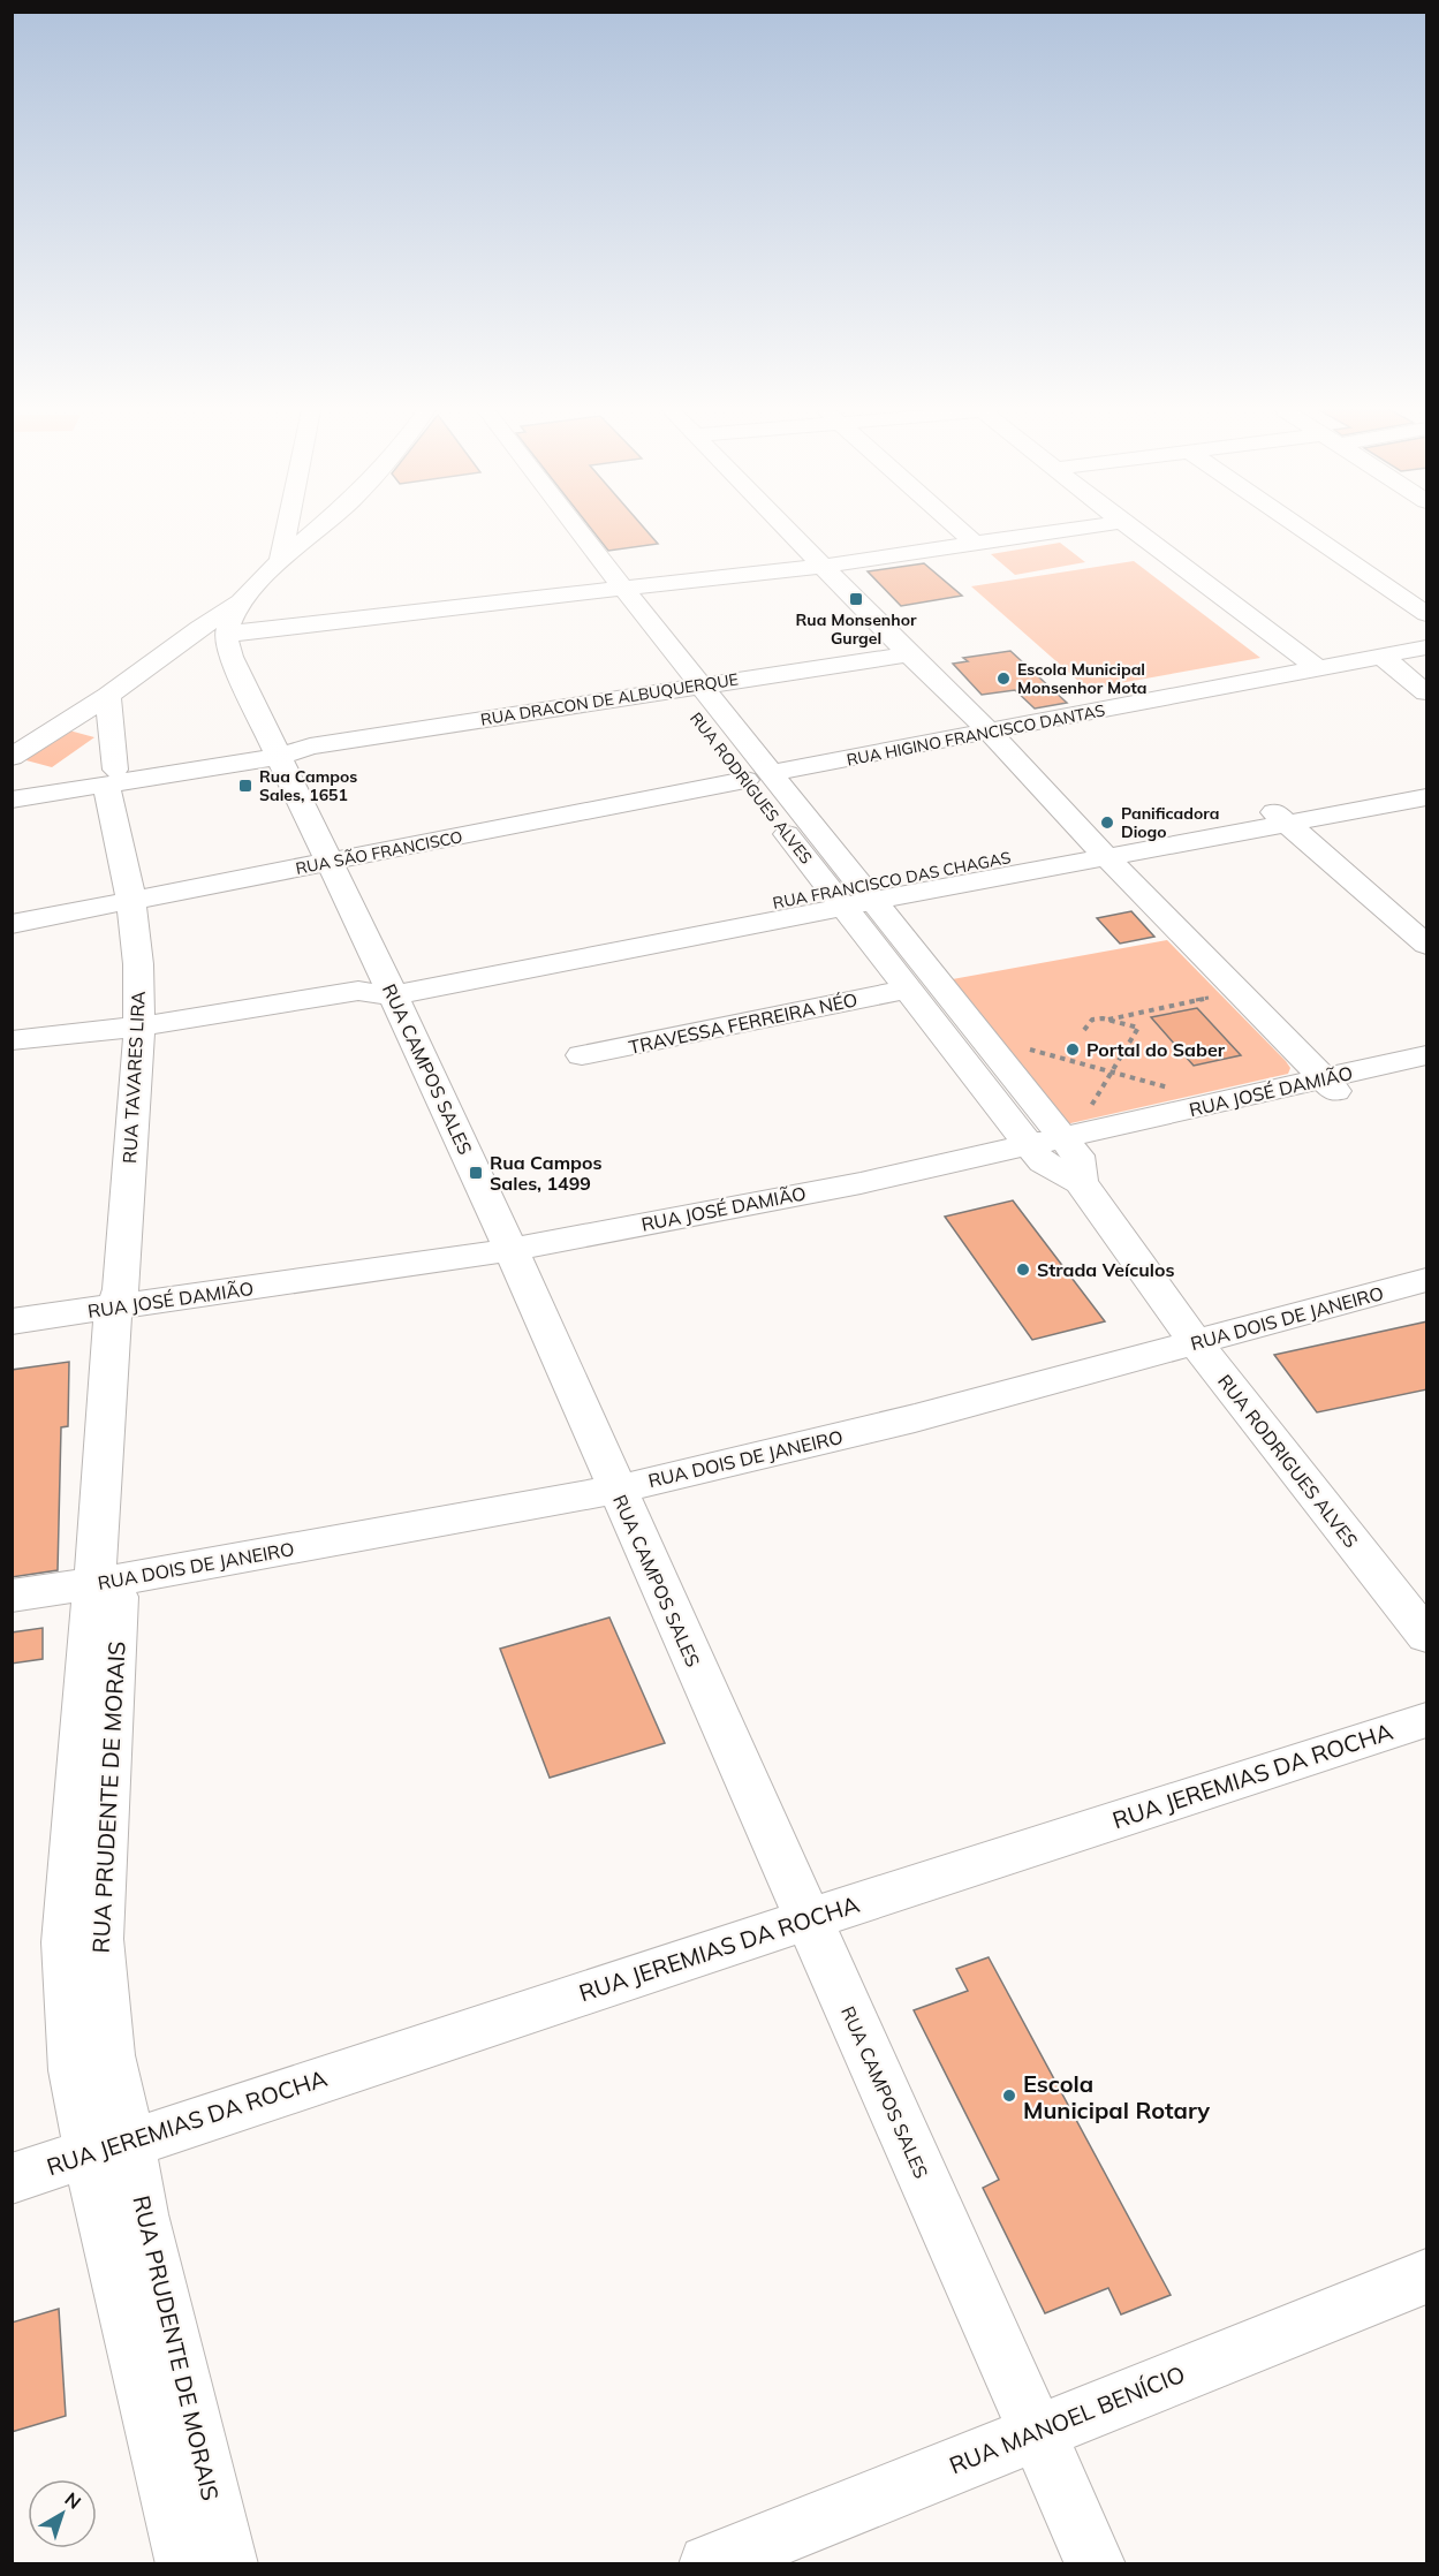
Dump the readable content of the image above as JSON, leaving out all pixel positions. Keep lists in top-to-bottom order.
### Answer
{
  "streets": {
    "street": [
      "RUA DRACON DE ALBUQUERQUE",
      "RUA HIGINO FRANCISCO DANTAS",
      "RUA RODRIGUES ALVES",
      "RUA SÃO FRANCISCO",
      "RUA FRANCISCO DAS CHAGAS",
      "TRAVESSA FERREIRA NÉO",
      "RUA CAMPOS SALES",
      "RUA TAVARES LIRA",
      "RUA JOSÉ DAMIÃO",
      "RUA DOIS DE JANEIRO",
      "RUA JEREMIAS DA ROCHA",
      "RUA PRUDENTE DE MORAIS",
      "RUA MANOEL BENÍCIO"
    ]
  },
  "crossings": [
    ["RUA DRACON DE ALBUQUERQUE", "RUA RODRIGUES ALVES"],
    ["RUA DRACON DE ALBUQUERQUE", "RUA CAMPOS SALES"],
    ["RUA DRACON DE ALBUQUERQUE", "RUA TAVARES LIRA"],
    ["RUA HIGINO FRANCISCO DANTAS", "RUA RODRIGUES ALVES"],
    ["RUA HIGINO FRANCISCO DANTAS", "RUA SÃO FRANCISCO"],
    ["RUA RODRIGUES ALVES", "RUA SÃO FRANCISCO"],
    ["RUA RODRIGUES ALVES", "RUA FRANCISCO DAS CHAGAS"],
    ["RUA RODRIGUES ALVES", "TRAVESSA FERREIRA NÉO"],
    ["RUA RODRIGUES ALVES", "RUA JOSÉ DAMIÃO"],
    ["RUA RODRIGUES ALVES", "RUA DOIS DE JANEIRO"],
    ["RUA SÃO FRANCISCO", "RUA CAMPOS SALES"],
    ["RUA SÃO FRANCISCO", "RUA TAVARES LIRA"],
    ["RUA FRANCISCO DAS CHAGAS", "RUA CAMPOS SALES"],
    ["RUA FRANCISCO DAS CHAGAS", "RUA TAVARES LIRA"],
    ["RUA CAMPOS SALES", "RUA JOSÉ DAMIÃO"],
    ["RUA CAMPOS SALES", "RUA DOIS DE JANEIRO"],
    ["RUA CAMPOS SALES", "RUA JEREMIAS DA ROCHA"],
    ["RUA CAMPOS SALES", "RUA MANOEL BENÍCIO"],
    ["RUA TAVARES LIRA", "RUA JOSÉ DAMIÃO"],
    ["RUA TAVARES LIRA", "RUA PRUDENTE DE MORAIS"],
    ["RUA JOSÉ DAMIÃO", "RUA PRUDENTE DE MORAIS"],
    ["RUA DOIS DE JANEIRO", "RUA PRUDENTE DE MORAIS"],
    ["RUA JEREMIAS DA ROCHA", "RUA PRUDENTE DE MORAIS"]
  ],
  "places": {
    "transit": ["Rua Monsenhor Gurgel", "Rua Campos Sales, 1651", "Rua Campos Sales, 1499"],
    "other": [
      "Escola Municipal Monsenhor Mota",
      "Panificadora Diogo",
      "Portal do Saber",
      "Strada Veículos",
      "Escola Municipal Rotary"
    ]
  },
  "north": "top right"
}
